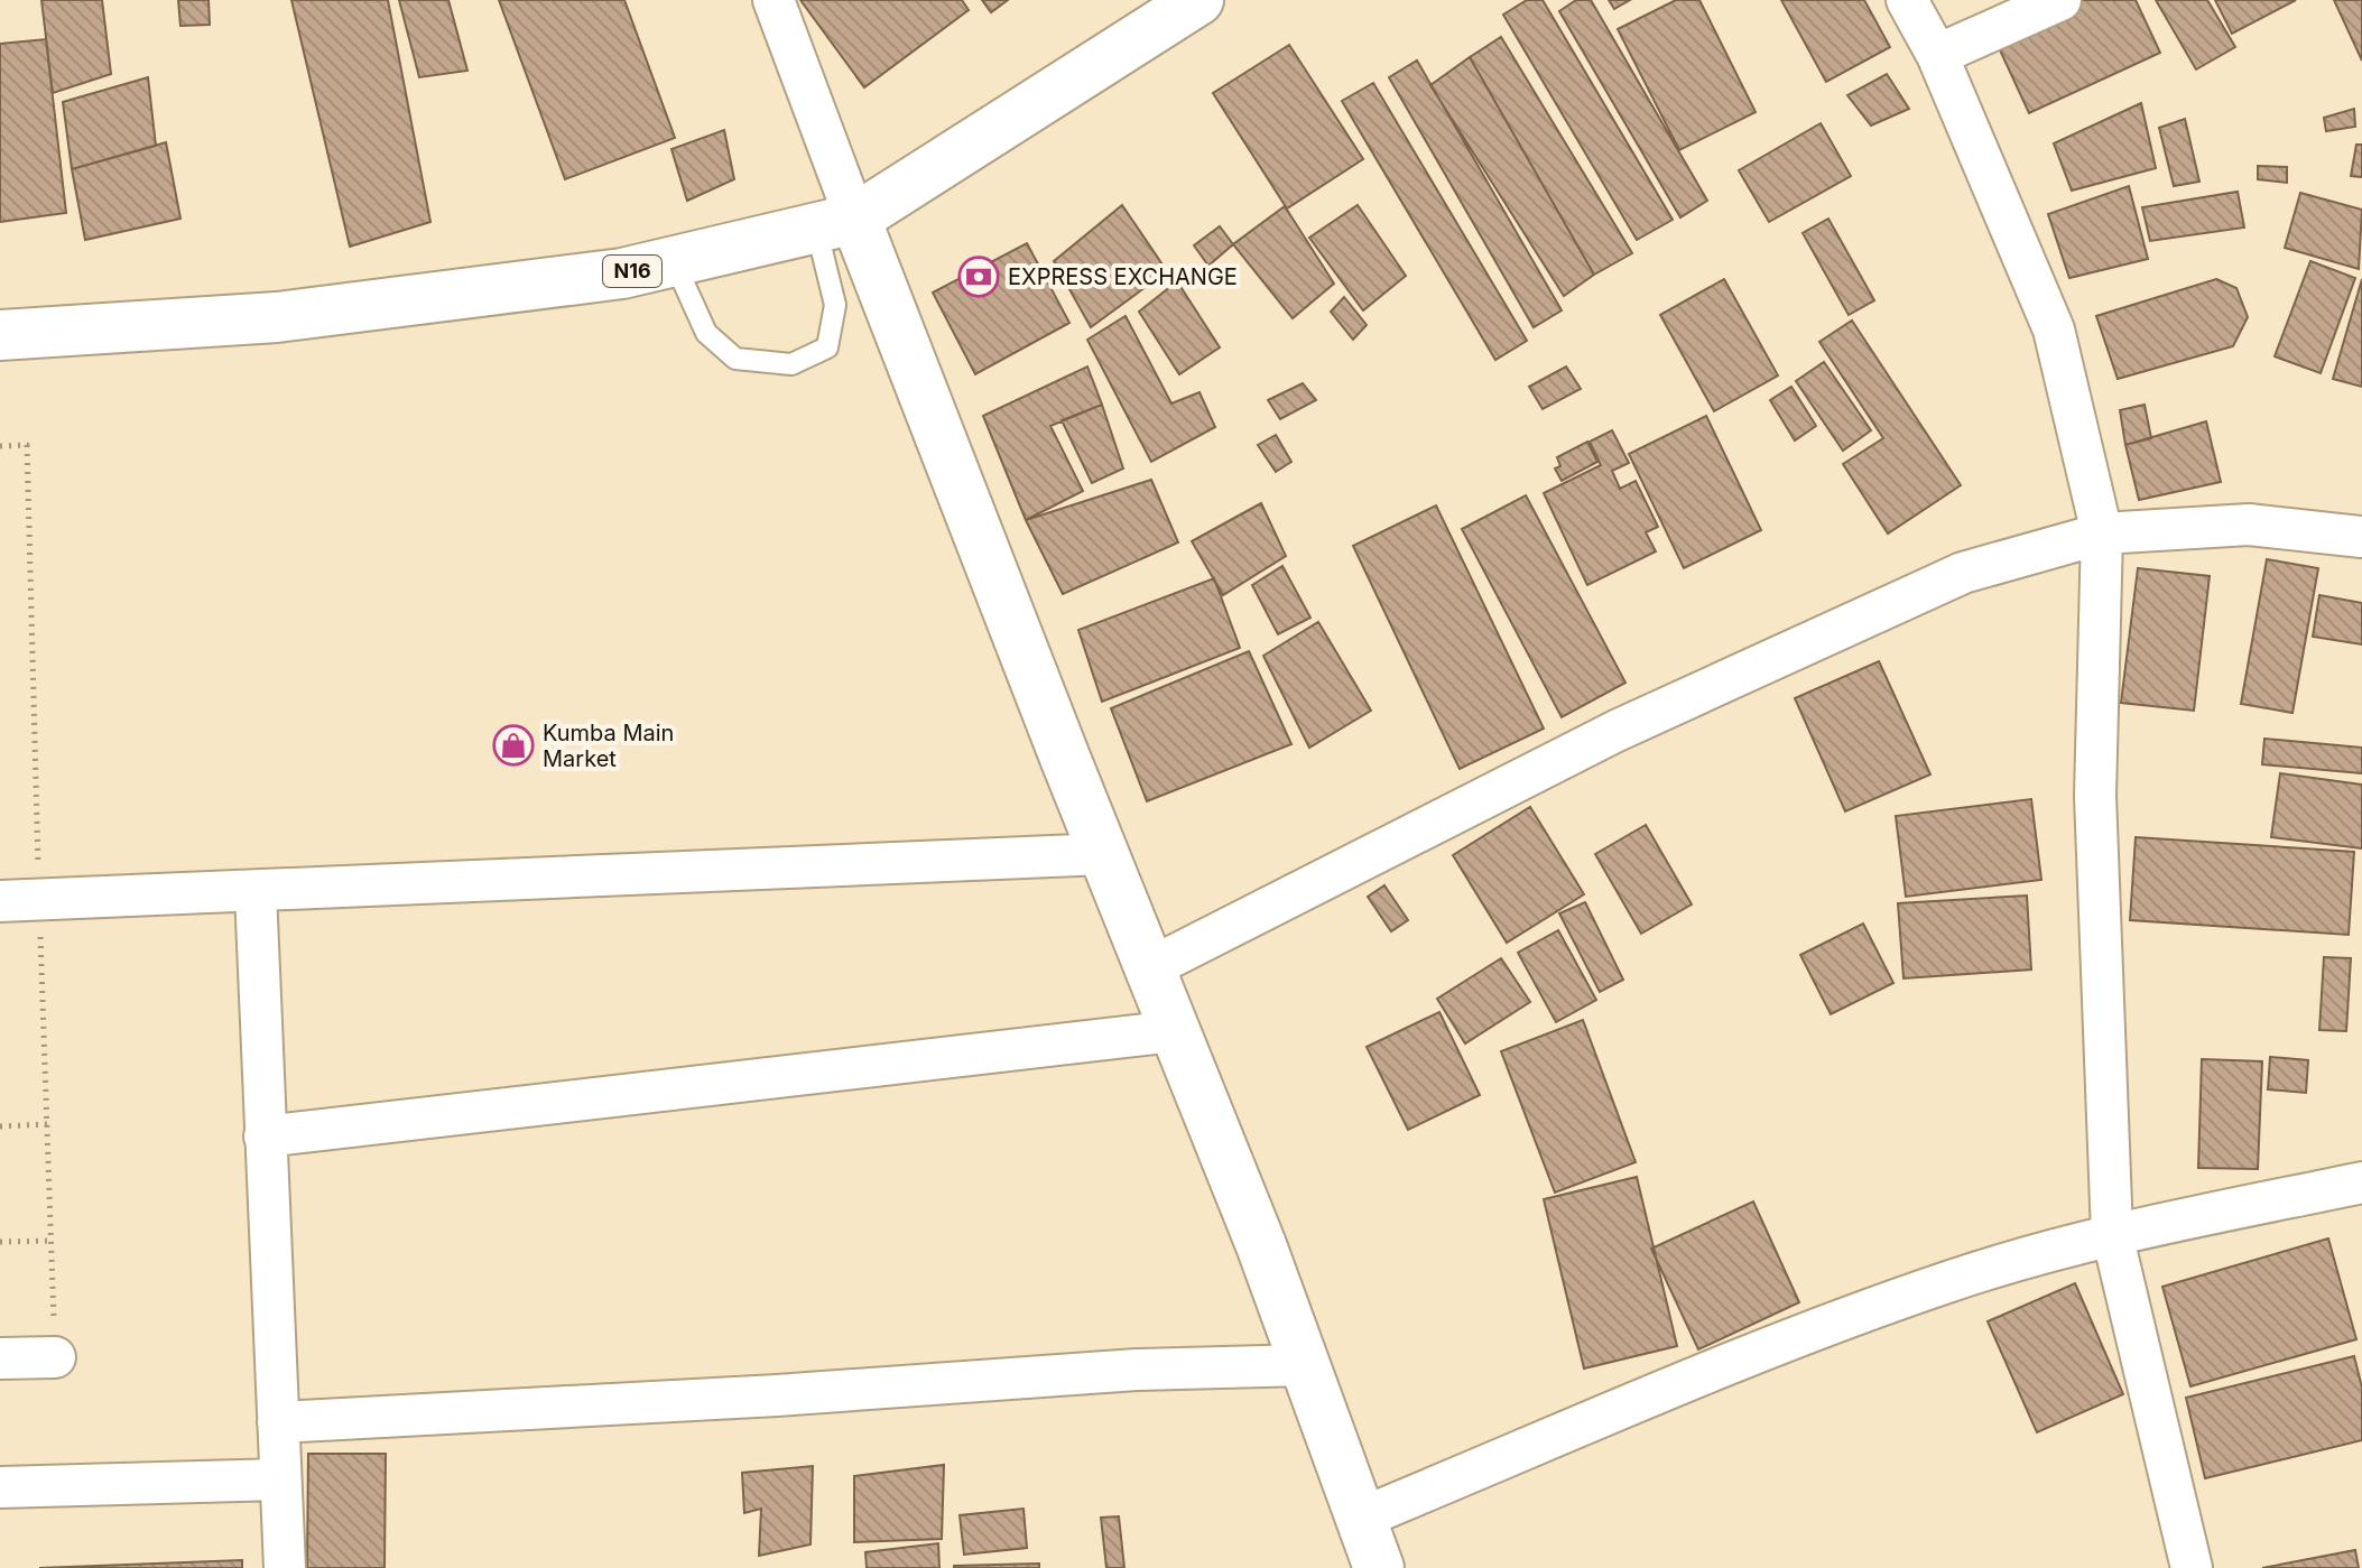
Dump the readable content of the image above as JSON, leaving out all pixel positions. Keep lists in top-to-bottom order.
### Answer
{
  "streets": {
    "main road": ["N16"]
  },
  "places": {
    "bank": ["EXPRESS EXCHANGE"],
    "shop": ["Kumba Main Market"]
  }
}
